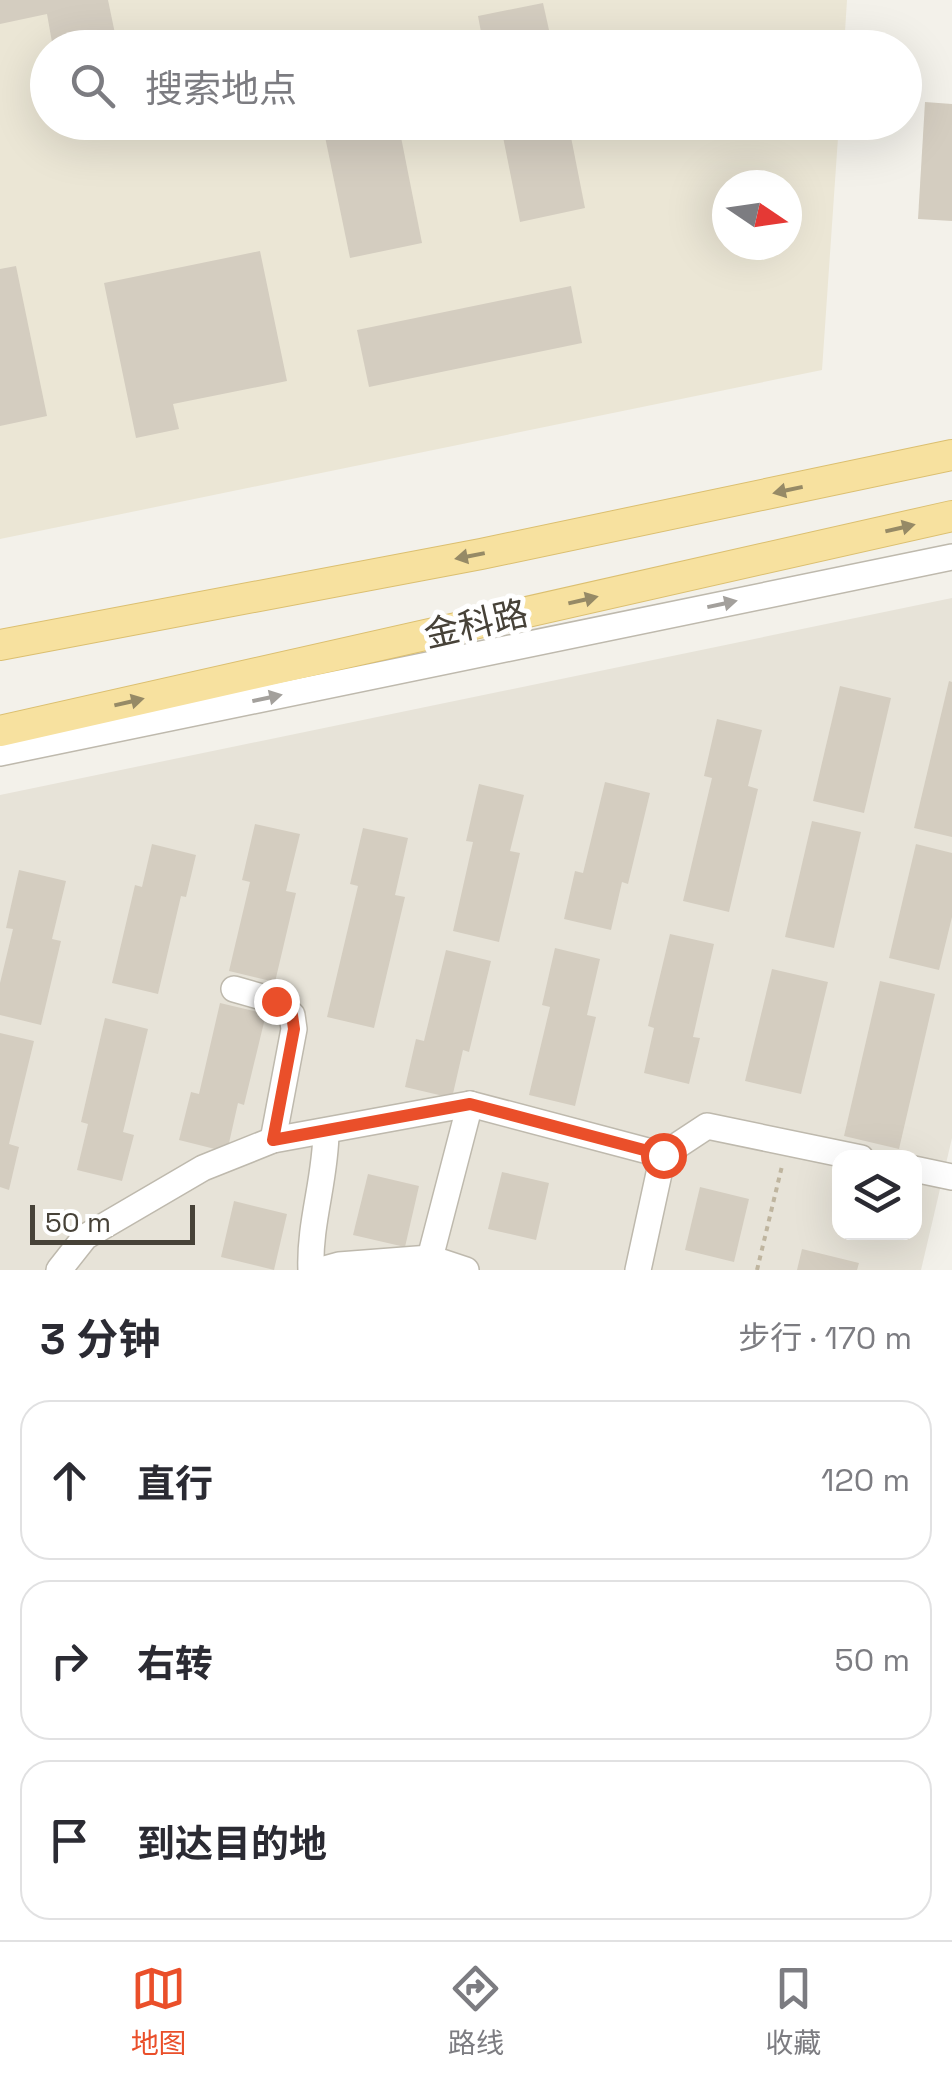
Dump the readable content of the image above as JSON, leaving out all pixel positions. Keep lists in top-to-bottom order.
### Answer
{
  "streets": {
    "main road": ["金科路"]
  },
  "scale_bar": "50 m",
  "north": "right",
  "page": {
    "search": "搜索地点",
    "scale": "50 m",
    "heading": ["3 分钟", "步行 · 170 m"],
    "list": [
      ["直行", "120 m"],
      ["右转", "50 m"],
      "到达目的地"
    ],
    "nav": ["地图", "路线", "收藏"]
  }
}
